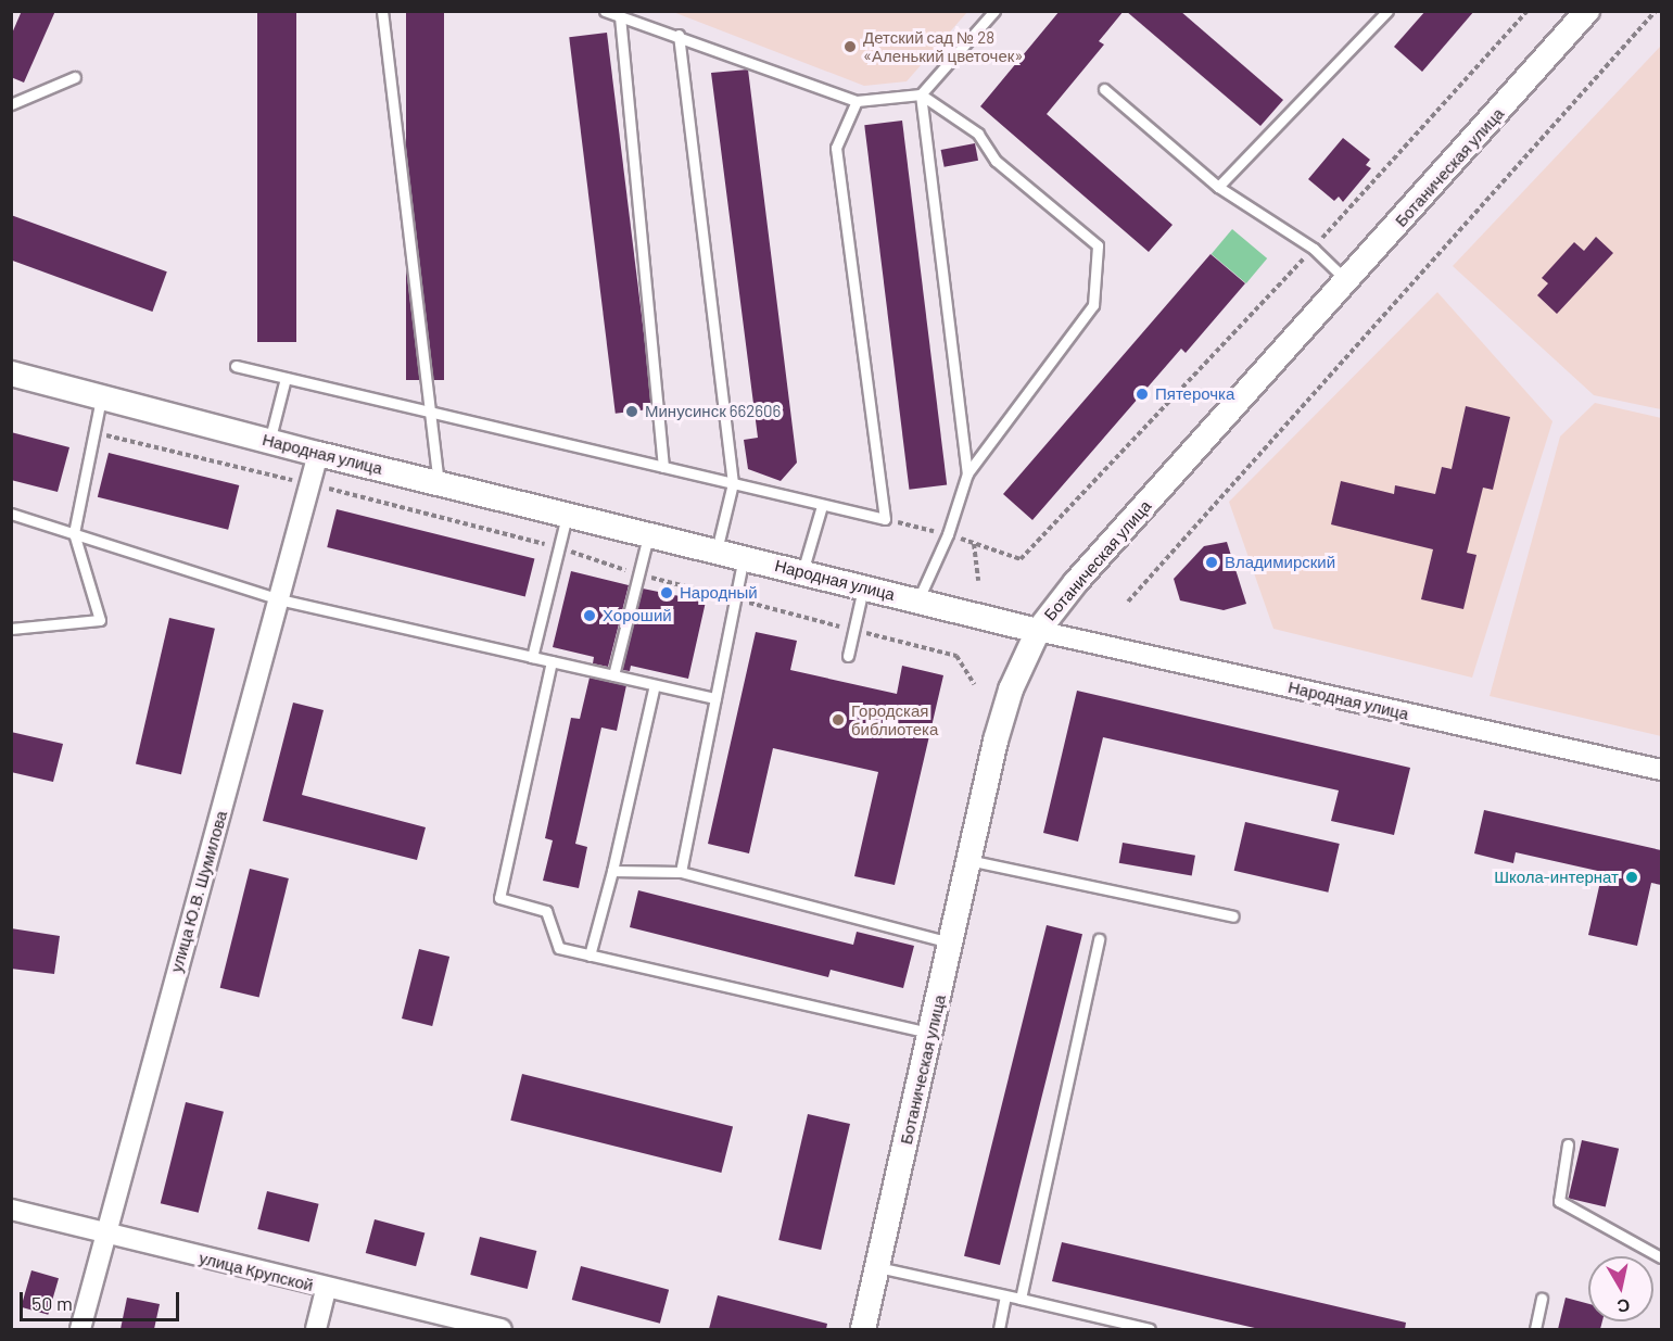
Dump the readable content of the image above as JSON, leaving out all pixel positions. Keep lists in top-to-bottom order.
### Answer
{
  "streets": {
    "street": [
      "Ботаническая улица",
      "Народная улица",
      "улица Ю.В. Шумилова",
      "улица Крупской"
    ]
  },
  "crossings": [
    ["Ботаническая улица", "Народная улица"],
    ["Народная улица", "улица Ю.В. Шумилова"],
    ["улица Ю.В. Шумилова", "улица Крупской"]
  ],
  "places": [
    "Детский сад № 28 «Аленький цветочек»",
    "Пятерочка",
    "Минусинск 662606",
    "Владимирский",
    "Народный",
    "Хороший",
    "Городская библиотека",
    "Школа-интернат"
  ],
  "scale_bar": "50 m",
  "north": "bottom"
}
